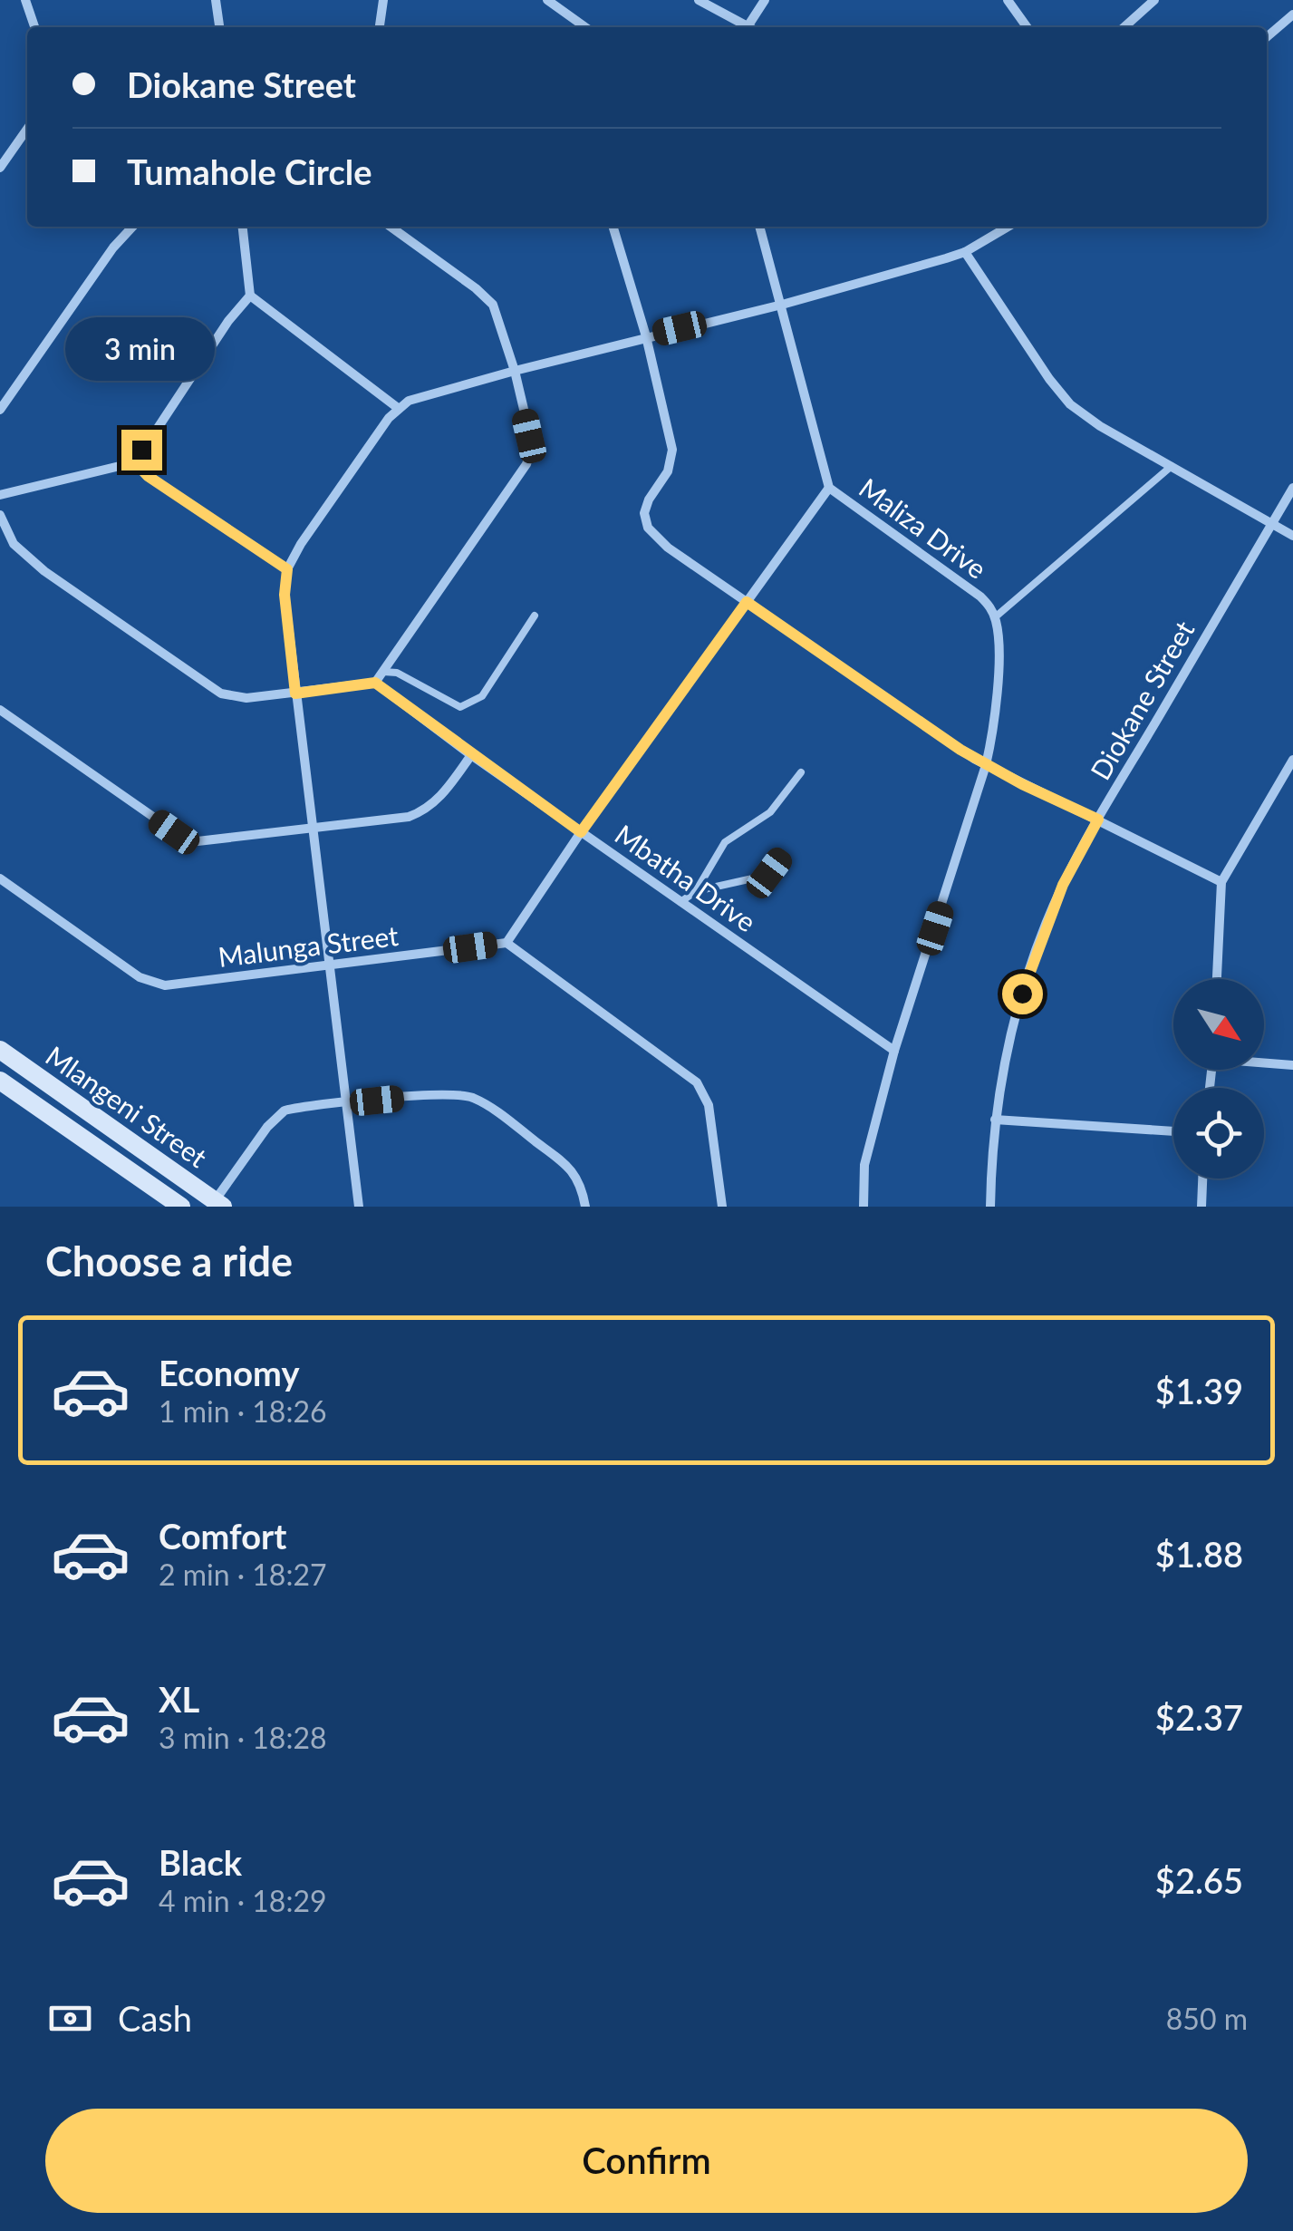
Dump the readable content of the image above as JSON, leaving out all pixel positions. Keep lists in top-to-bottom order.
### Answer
{
  "streets": {
    "street": [
      "Maliza Drive",
      "Diokane Street",
      "Mbatha Drive",
      "Malunga Street",
      "Mlangeni Street"
    ]
  },
  "crossings": [
    ["Maliza Drive", "Mbatha Drive"]
  ],
  "north": "bottom right",
  "page": {
    "banner": ["Diokane Street", "Tumahole Circle"],
    "bubble": "3 min",
    "heading": "Choose a ride",
    "list": [
      {
        "name": "Economy",
        "note": "1 min · 18:26",
        "value": "$1.39"
      },
      {
        "name": "Comfort",
        "note": "2 min · 18:27",
        "value": "$1.88"
      },
      {
        "name": "XL",
        "note": "3 min · 18:28",
        "value": "$2.37"
      },
      {
        "name": "Black",
        "note": "4 min · 18:29",
        "value": "$2.65"
      }
    ],
    "pay": ["Cash", "850 m"],
    "buttons": "Confirm"
  }
}
